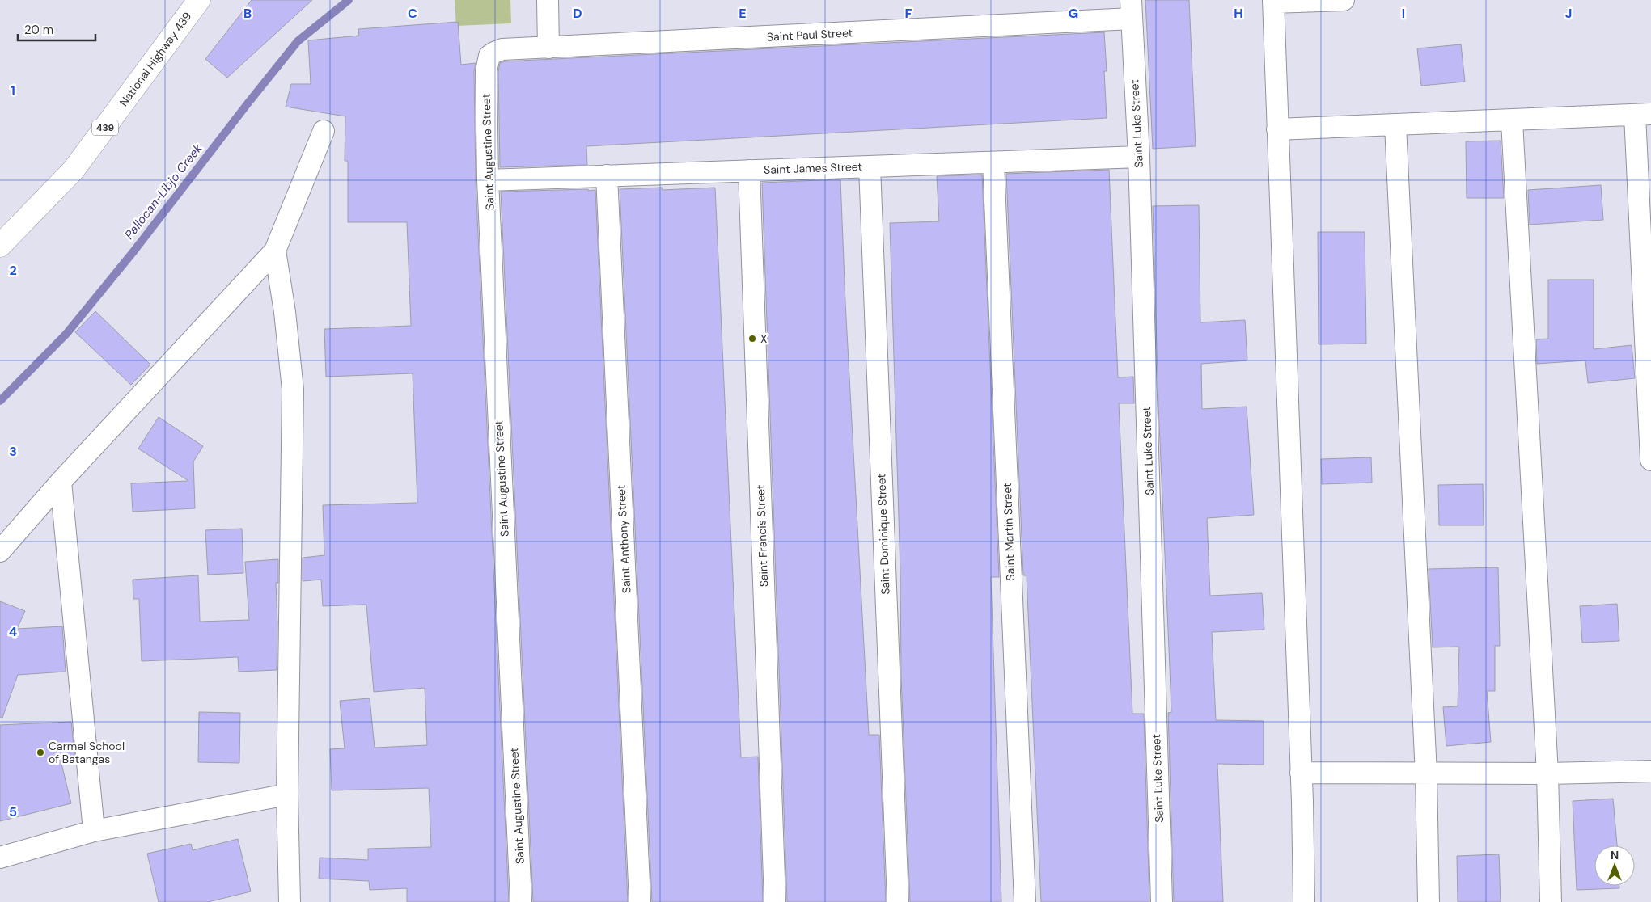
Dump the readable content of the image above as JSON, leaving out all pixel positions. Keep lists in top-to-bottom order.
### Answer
{
  "streets": {
    "main road": ["National Highway 439", "439"],
    "street": [
      "Saint Paul Street",
      "Saint Luke Street",
      "Saint Augustine Street",
      "Saint James Street",
      "Saint Martin Street",
      "Saint Dominique Street",
      "Saint Francis Street",
      "Saint Anthony Street"
    ]
  },
  "crossings": [
    ["Saint Paul Street", "Saint Luke Street"],
    ["Saint Paul Street", "Saint Augustine Street"],
    ["Saint Luke Street", "Saint James Street"],
    ["Saint Augustine Street", "Saint James Street"],
    ["Saint James Street", "Saint Martin Street"],
    ["Saint James Street", "Saint Dominique Street"],
    ["Saint James Street", "Saint Francis Street"],
    ["Saint James Street", "Saint Anthony Street"]
  ],
  "water": ["Pallocan-Libjo Creek"],
  "places": ["X", "Carmel School of Batangas"],
  "scale_bar": "20 m",
  "north": "top",
  "grid": {
    "columns": [
      "B",
      "C",
      "D",
      "E",
      "F",
      "G",
      "H",
      "I",
      "J"
    ],
    "rows": [
      "1",
      "2",
      "3",
      "4",
      "5"
    ]
  }
}
